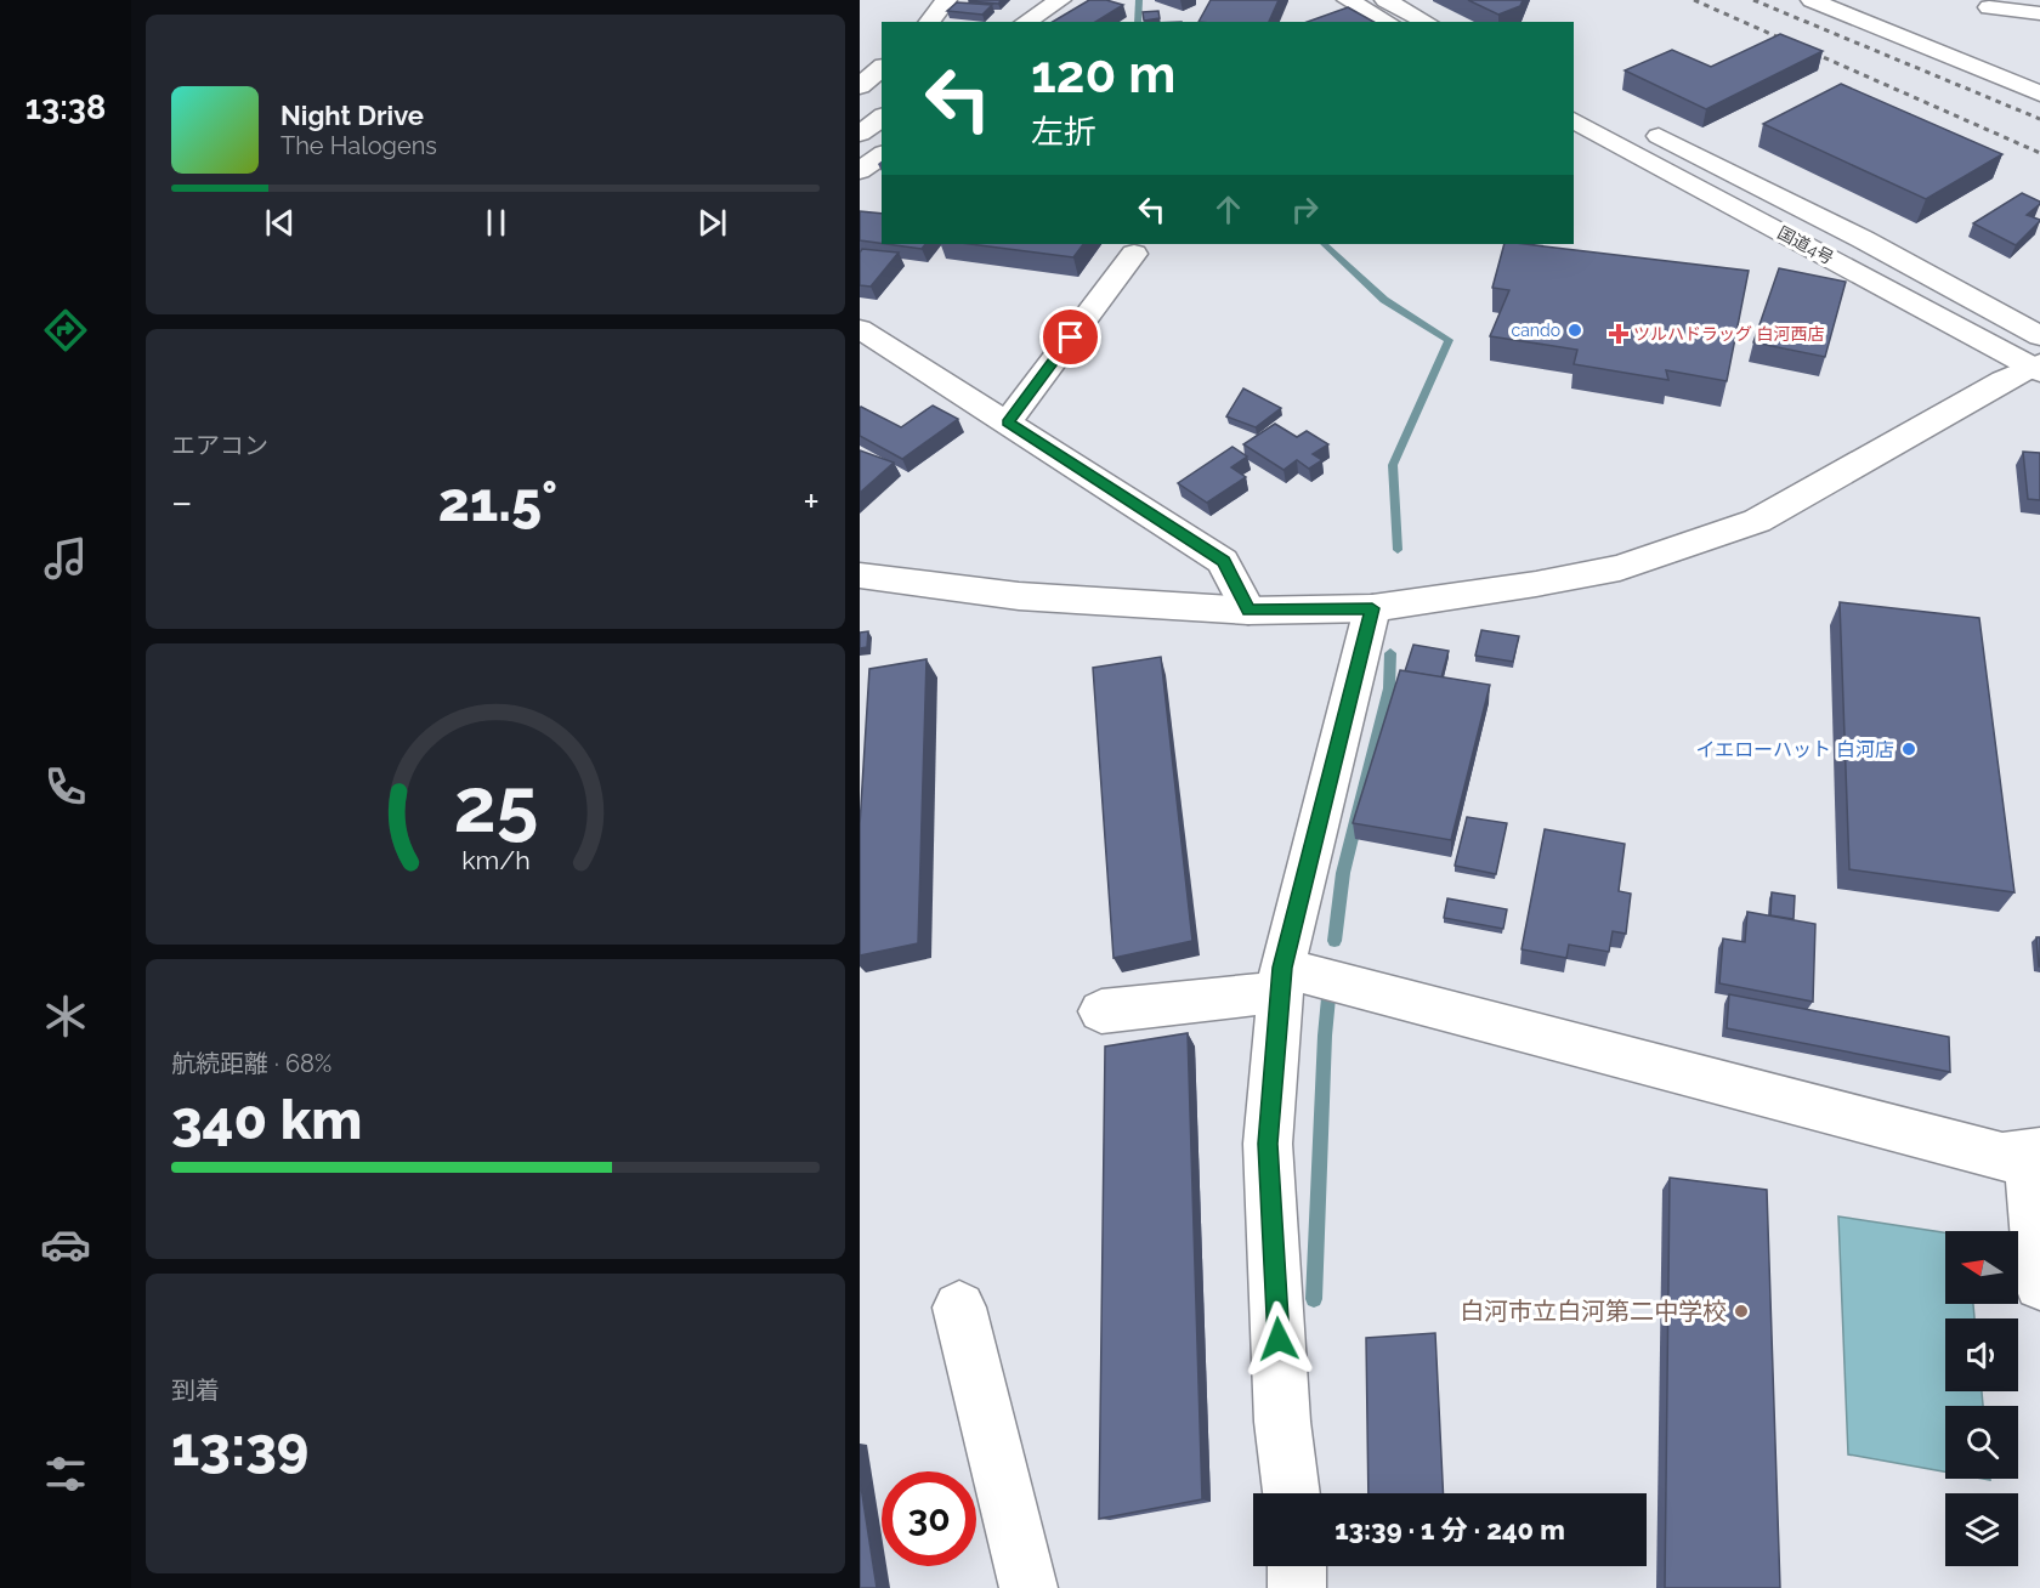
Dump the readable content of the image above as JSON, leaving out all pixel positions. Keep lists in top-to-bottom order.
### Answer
{
  "streets": {
    "main road": ["国道4号"]
  },
  "places": {
    "other": ["cando", "イエローハット 白河店", "白河市立白河第二中学校"],
    "health": ["ツルハドラッグ 白河西店"]
  },
  "north": "left",
  "page": {
    "tabs": "13:38",
    "turn": ["120 m", "左折"],
    "song": ["Night Drive", "The Halogens"],
    "tile": [
      "エアコン",
      ["航続距離 · 68%", "340 km"],
      ["到着", "13:39"]
    ],
    "heat": ["−", "21.5°", "+"],
    "limit": "30",
    "trip": "13:39 · 1 分 · 240 m",
    "gauge": ["25", "km/h"]
  }
}
